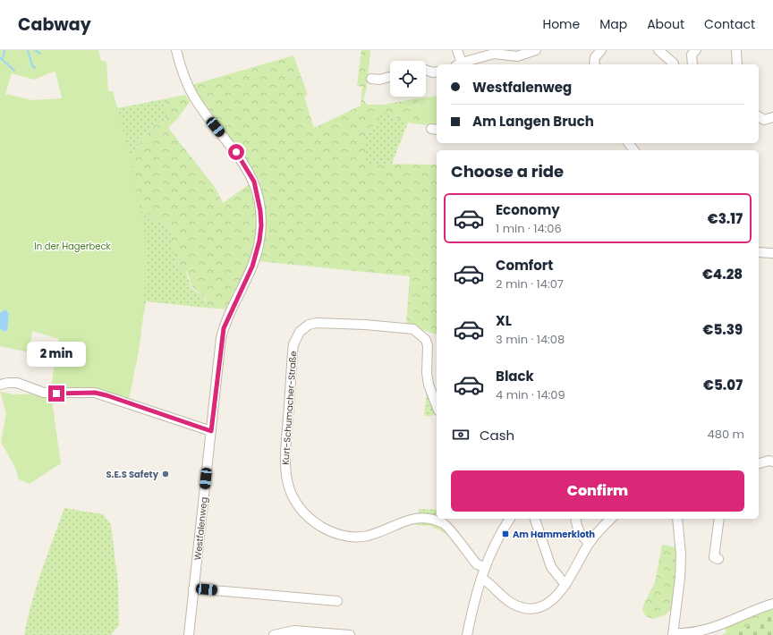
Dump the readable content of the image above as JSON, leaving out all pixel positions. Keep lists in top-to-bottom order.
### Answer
{
  "streets": {
    "street": ["Kurt-Schumacher-Straße", "Westfalenweg"]
  },
  "parks": ["In der Hagerbeck"],
  "places": {
    "other": ["S.E.S Safety"],
    "transit": ["Am Hammerkloth"]
  },
  "page": {
    "header": "Cabway",
    "nav": [
      "Home",
      "Map",
      "About",
      "Contact"
    ],
    "banner": ["Westfalenweg", "Am Langen Bruch"],
    "heading": "Choose a ride",
    "list": [
      {
        "name": "Economy",
        "note": "1 min · 14:06",
        "value": "€3.17"
      },
      {
        "name": "Comfort",
        "note": "2 min · 14:07",
        "value": "€4.28"
      },
      {
        "name": "XL",
        "note": "3 min · 14:08",
        "value": "€5.39"
      },
      {
        "name": "Black",
        "note": "4 min · 14:09",
        "value": "€5.07"
      }
    ],
    "bubble": "2 min",
    "pay": ["Cash", "480 m"],
    "buttons": "Confirm"
  }
}
